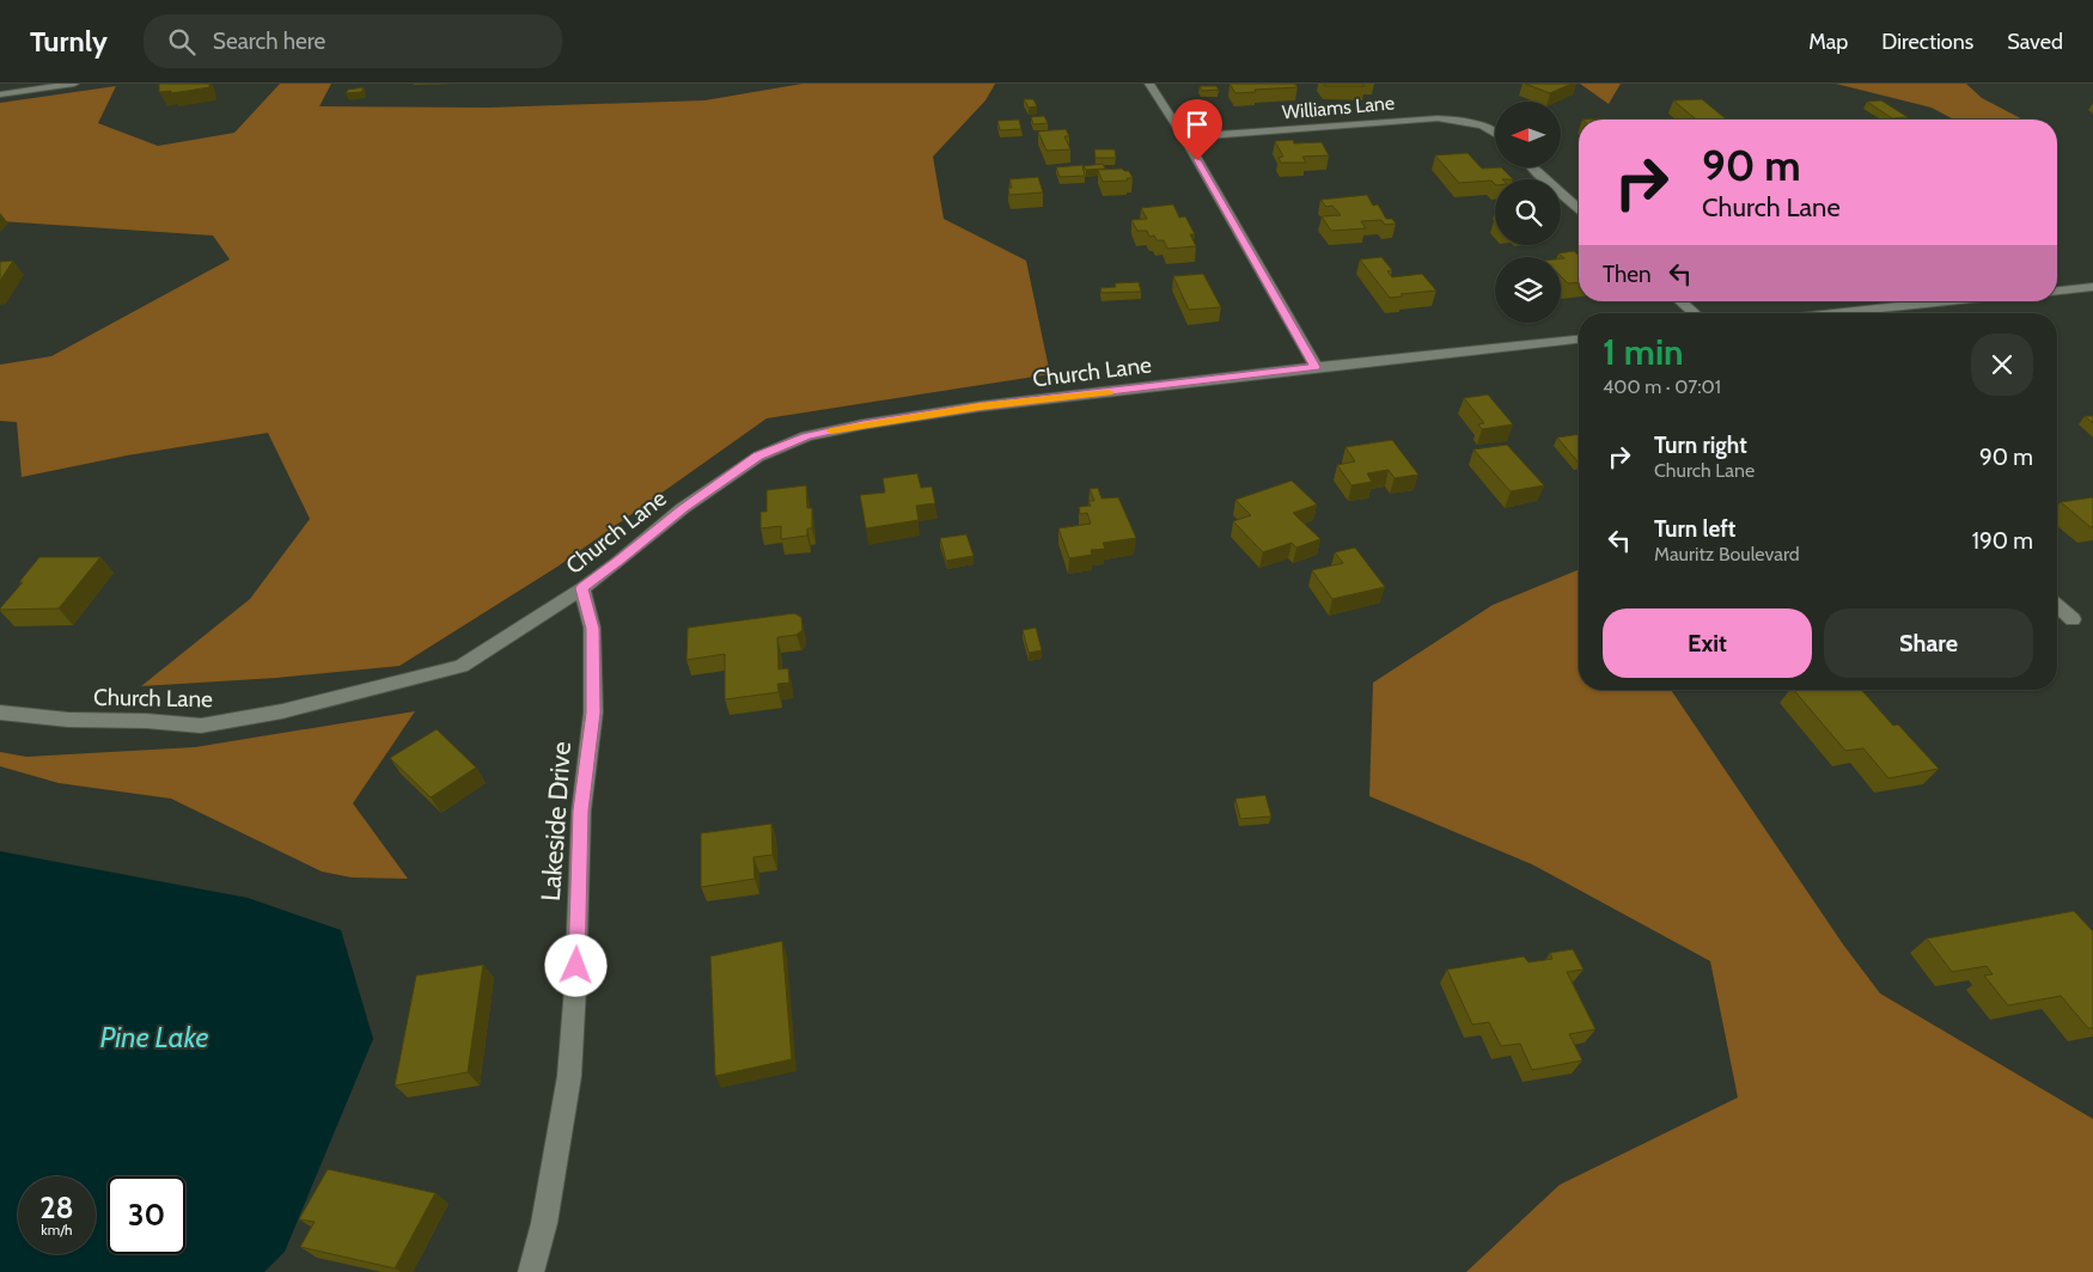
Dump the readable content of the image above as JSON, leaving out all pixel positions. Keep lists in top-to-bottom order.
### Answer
{
  "streets": {
    "street": ["Williams Lane", "Church Lane", "Lakeside Drive"]
  },
  "crossings": [
    ["Church Lane", "Lakeside Drive"]
  ],
  "water": ["Pine Lake"],
  "north": "left",
  "page": {
    "header": "Turnly",
    "search": "Search here",
    "nav": ["Map", "Directions", "Saved"],
    "turn": ["90 m", "Church Lane"],
    "then": "Then",
    "heading": ["1 min", "400 m · 07:01"],
    "list": [
      {
        "name": "Turn right",
        "note": "Church Lane",
        "value": "90 m"
      },
      {
        "name": "Turn left",
        "note": "Mauritz Boulevard",
        "value": "190 m"
      }
    ],
    "buttons": ["Exit", "Share"],
    "speed": "28 km/h",
    "limit": "30"
  }
}
